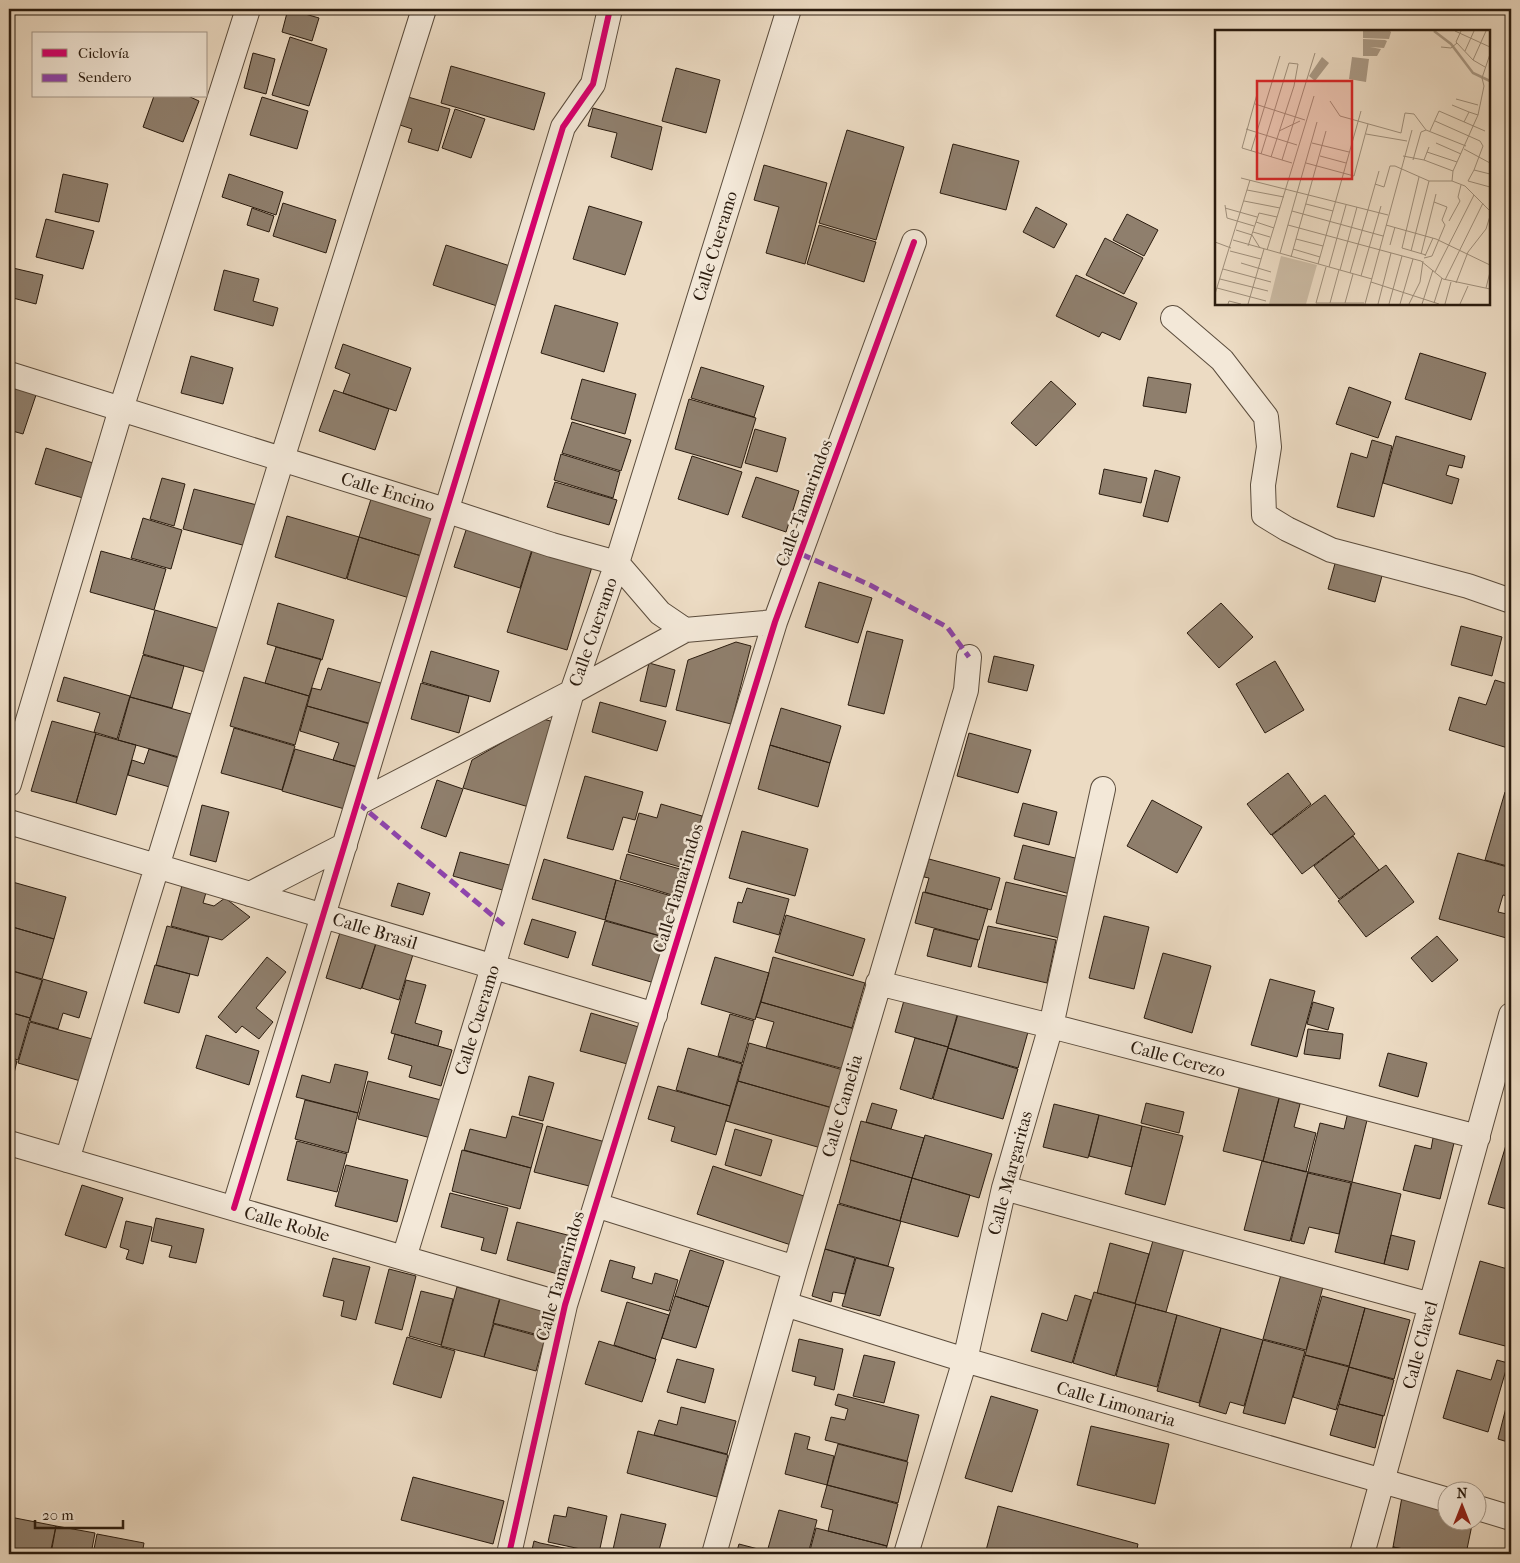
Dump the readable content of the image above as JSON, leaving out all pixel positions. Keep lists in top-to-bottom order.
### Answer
{
  "streets": {
    "street": [
      "Calle Cueramo",
      "Calle Encino",
      "Calle Tamarindos",
      "Calle Brasil",
      "Calle Cerezo",
      "Calle Camelia",
      "Calle Margaritas",
      "Calle Roble",
      "Calle Clavel",
      "Calle Limonaria"
    ]
  },
  "crossings": [
    ["Calle Cueramo", "Calle Encino"],
    ["Calle Cueramo", "Calle Brasil"],
    ["Calle Cueramo", "Calle Roble"],
    ["Calle Tamarindos", "Calle Brasil"],
    ["Calle Tamarindos", "Calle Roble"],
    ["Calle Cerezo", "Calle Camelia"],
    ["Calle Cerezo", "Calle Margaritas"],
    ["Calle Cerezo", "Calle Clavel"],
    ["Calle Camelia", "Calle Limonaria"],
    ["Calle Margaritas", "Calle Limonaria"],
    ["Calle Clavel", "Calle Limonaria"]
  ],
  "legend": ["Ciclovía", "Sendero"],
  "scale_bar": "20 m",
  "north": "top"
}
